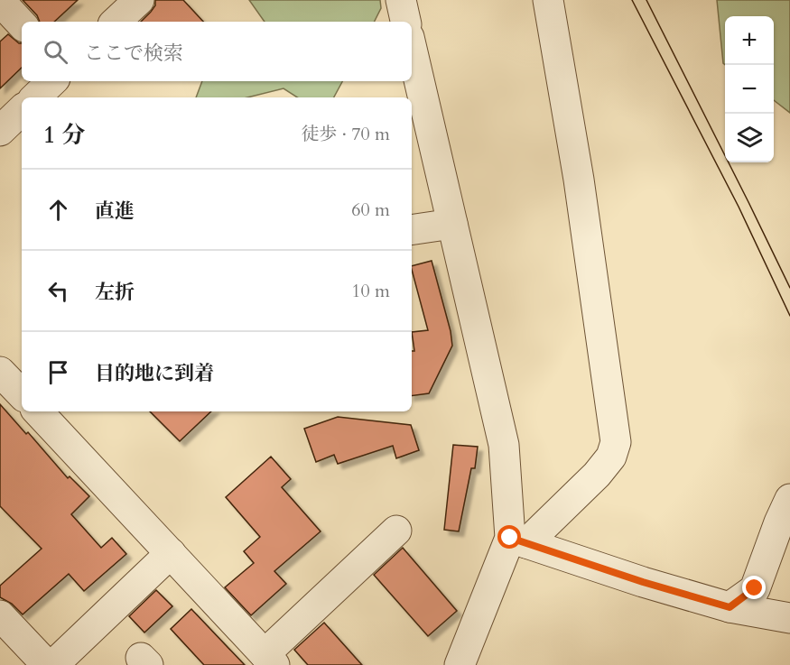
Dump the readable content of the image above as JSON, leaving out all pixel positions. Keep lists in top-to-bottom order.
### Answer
{
  "page": {
    "map_buttons": ["+", "−"],
    "search": "ここで検索",
    "heading": ["1 分", "徒歩 · 70 m"],
    "list": [
      ["直進", "60 m"],
      ["左折", "10 m"],
      "目的地に到着"
    ]
  }
}
